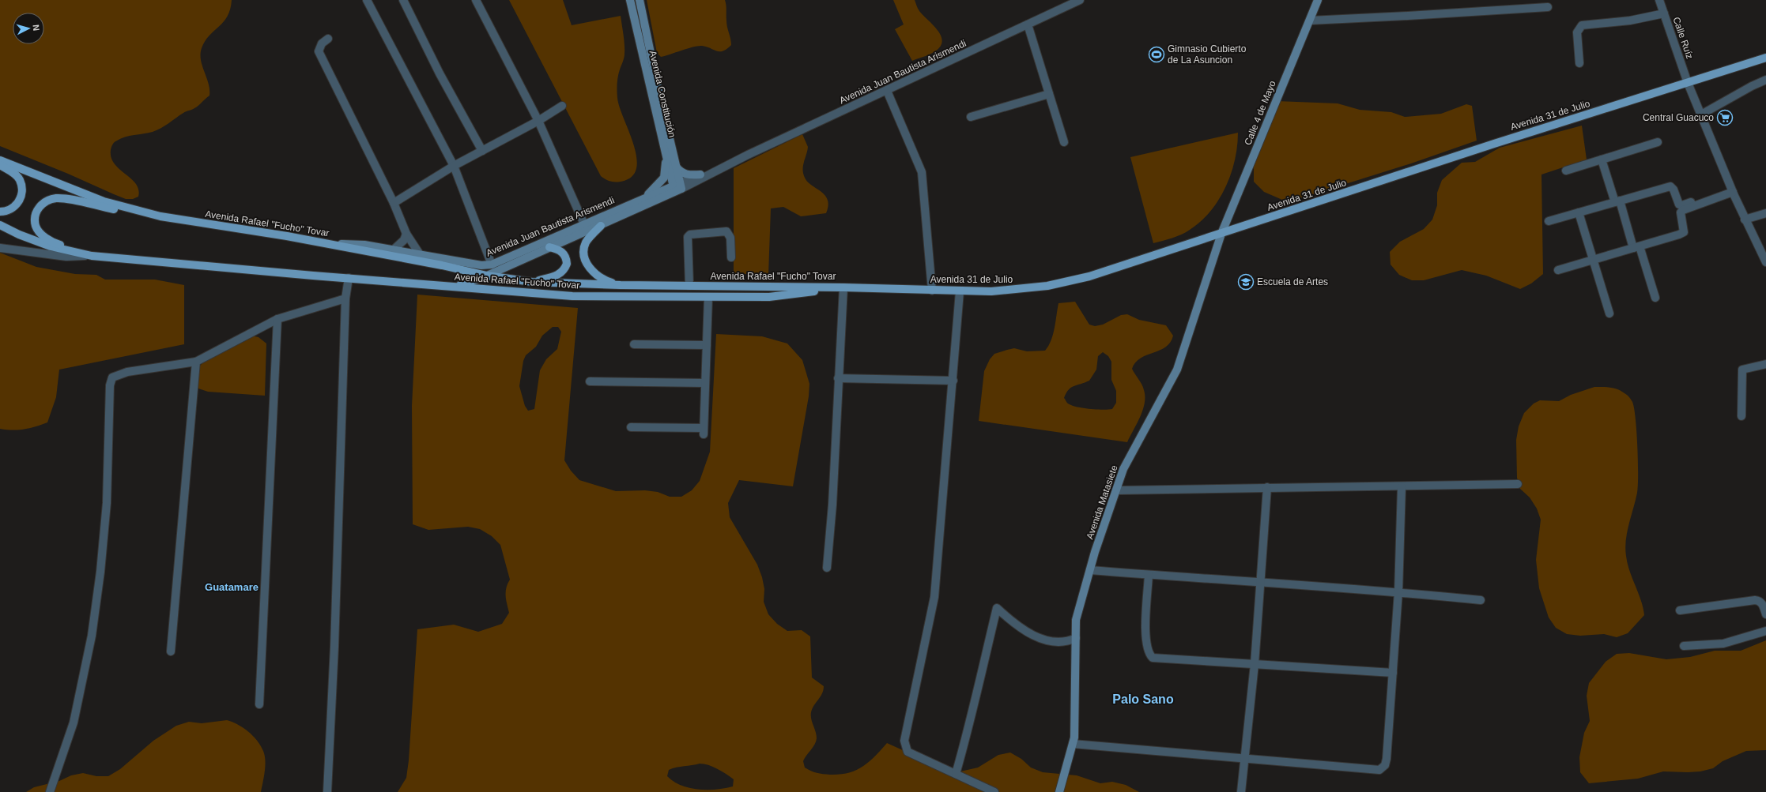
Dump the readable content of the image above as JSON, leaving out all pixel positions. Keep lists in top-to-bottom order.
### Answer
{
  "streets": {
    "main road": ["Avenida 31 de Julio", "Avenida Rafael \"Fucho\" Tovar"],
    "street": [
      "Calle Ruíz",
      "Avenida Juan Bautista Arismendi",
      "Avenida Constitución",
      "Calle 4 de Mayo",
      "Avenida Matasiete"
    ]
  },
  "crossings": [
    ["Calle Ruíz", "Avenida 31 de Julio"],
    ["Avenida Juan Bautista Arismendi", "Avenida Constitución"],
    ["Avenida Juan Bautista Arismendi", "Avenida Rafael \"Fucho\" Tovar"],
    ["Calle 4 de Mayo", "Avenida 31 de Julio"],
    ["Calle 4 de Mayo", "Avenida Matasiete"],
    ["Avenida 31 de Julio", "Avenida Rafael \"Fucho\" Tovar"],
    ["Avenida 31 de Julio", "Avenida Matasiete"]
  ],
  "districts": ["Guatamare", "Palo Sano"],
  "places": {
    "sports": ["Gimnasio Cubierto de La Asuncion"],
    "supermarket": ["Central Guacuco"],
    "school or university": ["Escuela de Artes"]
  },
  "north": "right"
}
